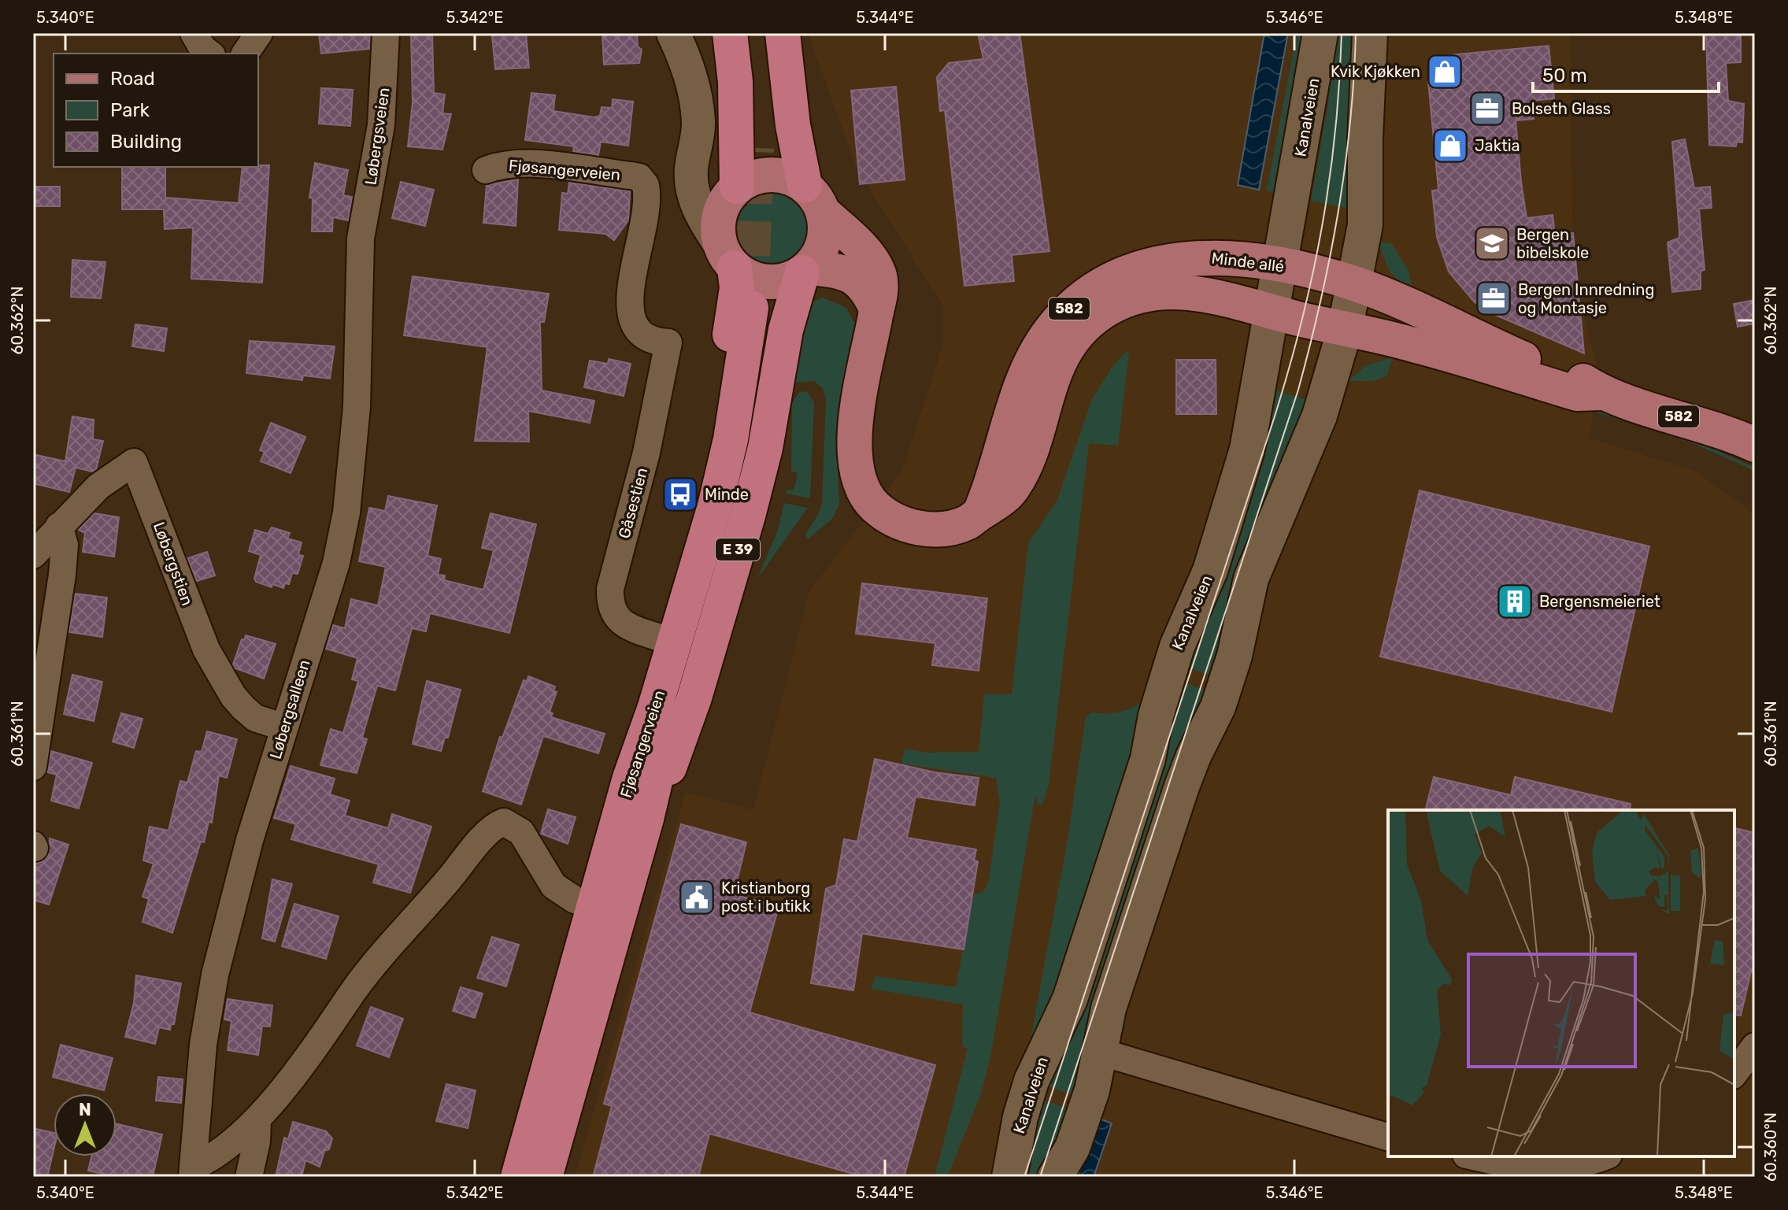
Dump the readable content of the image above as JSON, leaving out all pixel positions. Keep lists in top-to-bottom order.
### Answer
{
  "streets": {
    "highway": ["Fjøsangerveien", "E 39"],
    "main road": ["Kanalveien", "Minde allé", "582"],
    "street": [
      "Løbergsveien",
      "Gåsestien",
      "Løbergstien",
      "Løbergsalleen"
    ]
  },
  "crossings": [
    ["Kanalveien", "Minde allé"],
    ["Løbergsveien", "Løbergsalleen"],
    ["Fjøsangerveien", "Gåsestien"],
    ["Fjøsangerveien", "E 39"],
    ["Minde allé", "E 39"],
    ["Gåsestien", "E 39"],
    ["Løbergstien", "Løbergsalleen"]
  ],
  "places": {
    "shop": ["Kvik Kjøkken", "Jaktia"],
    "office": ["Bolseth Glass", "Bergen Innredning og Montasje"],
    "school or university": ["Bergen bibelskole"],
    "bus stop": ["Minde"],
    "building": ["Bergensmeieriet"],
    "public building": ["Kristianborg post i butikk"]
  },
  "legend": ["Road", "Park", "Building"],
  "scale_bar": "50 m",
  "north": "top",
  "coordinates": [
    "5.340°E",
    "5.342°E",
    "5.344°E",
    "5.346°E",
    "5.348°E",
    "60.362°N",
    "60.361°N",
    "60.360°N"
  ]
}
